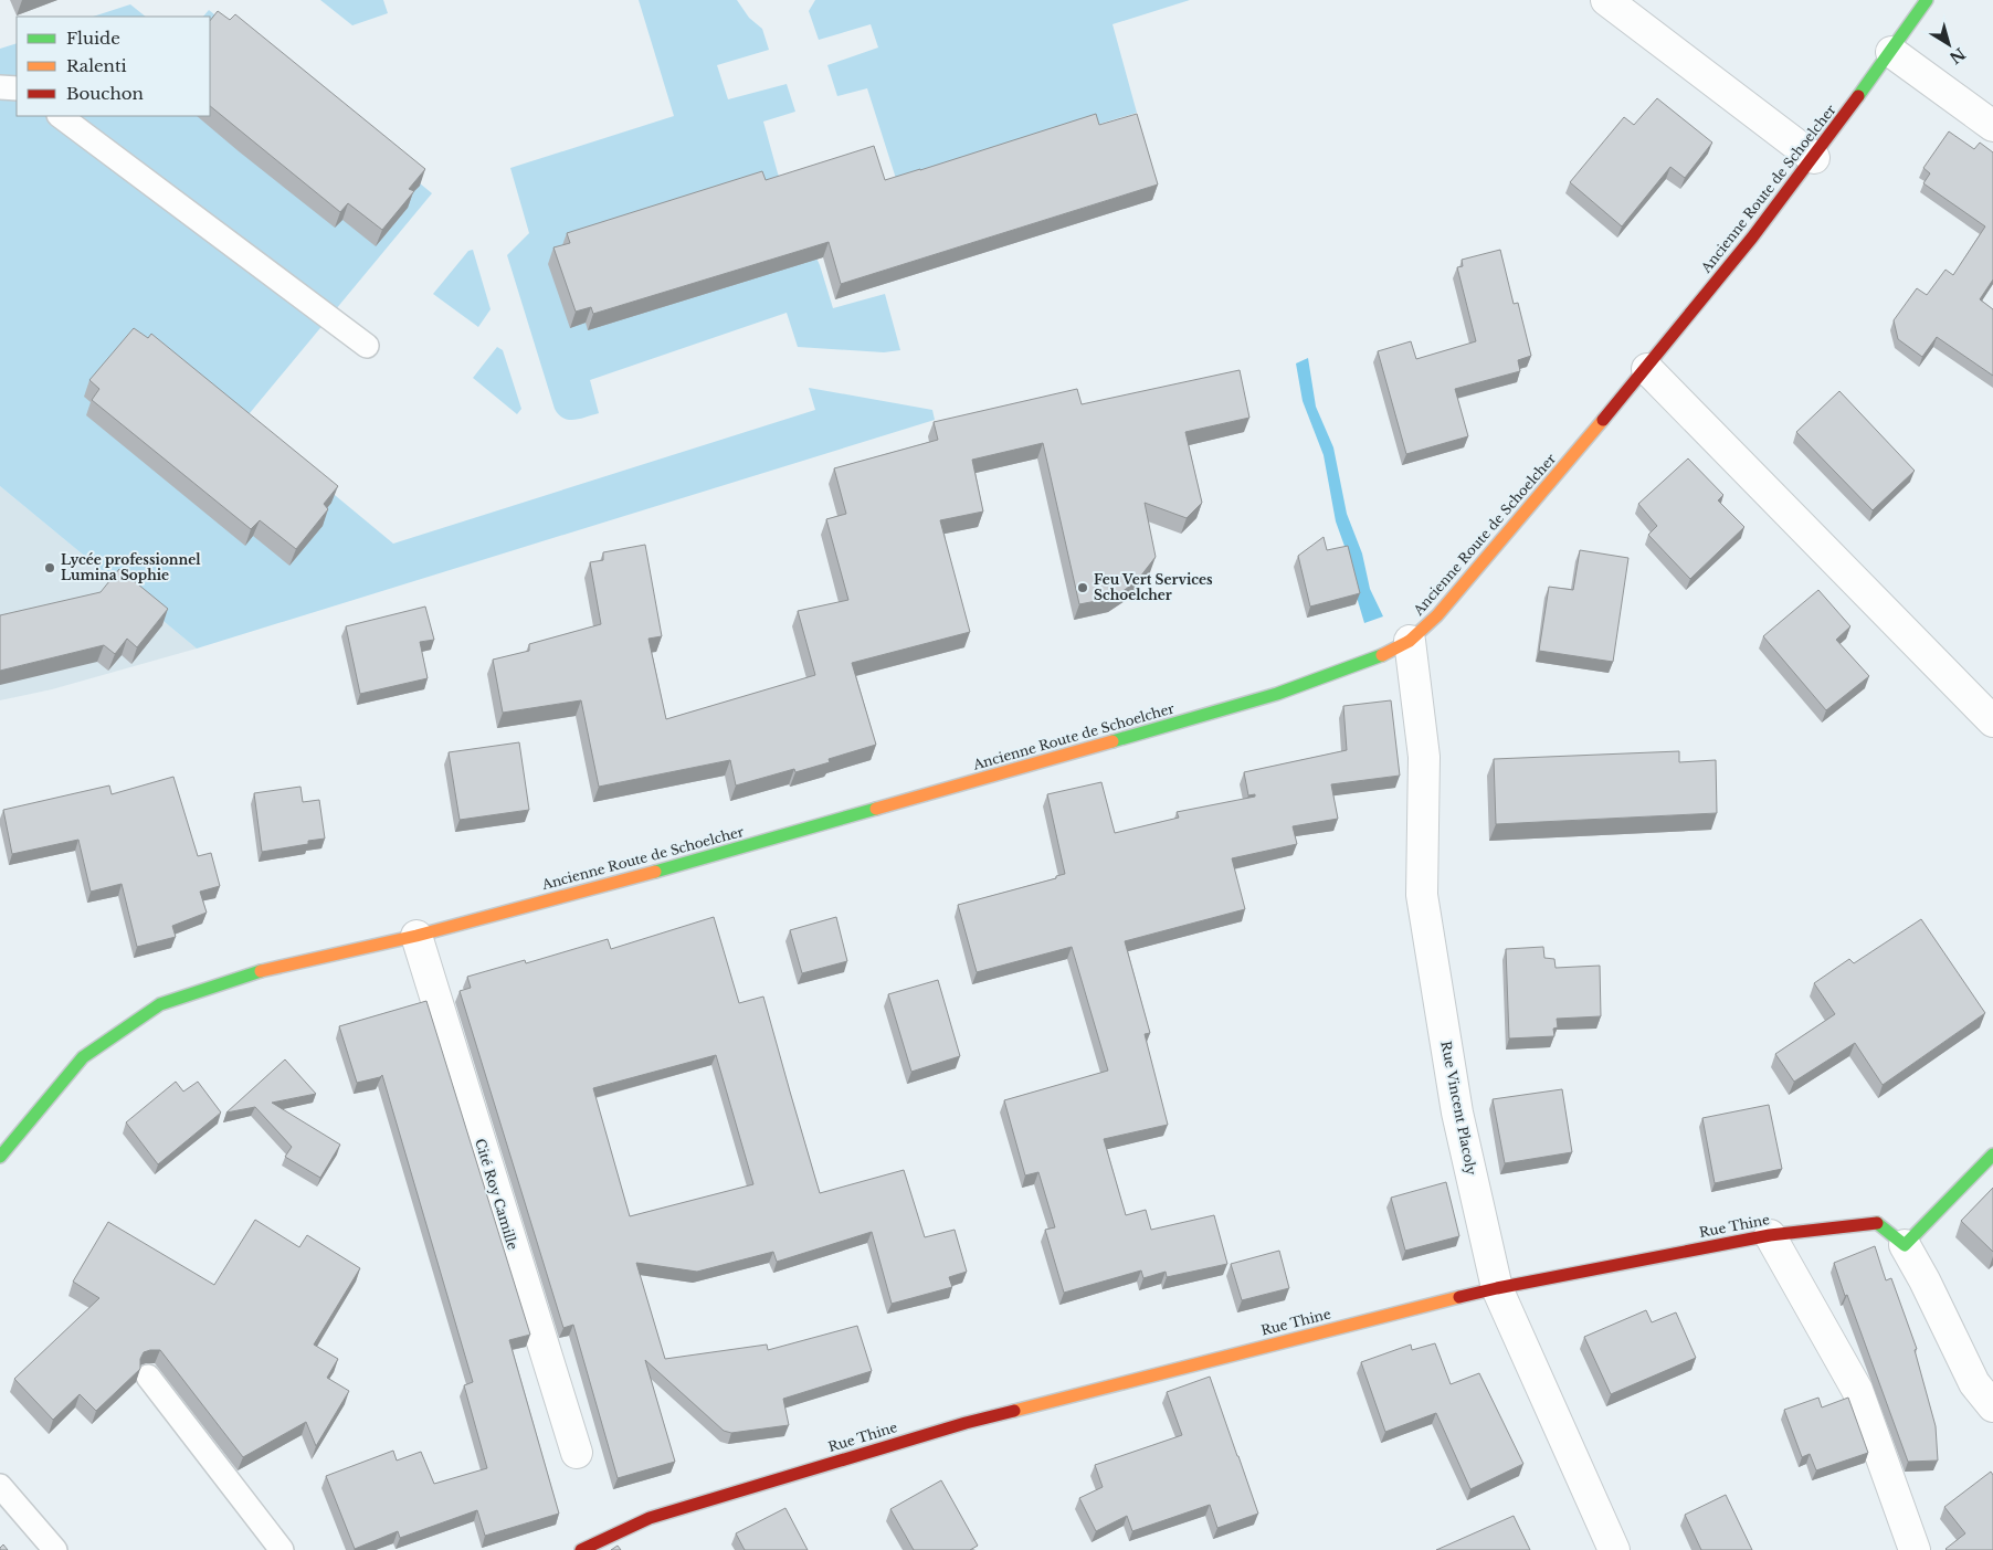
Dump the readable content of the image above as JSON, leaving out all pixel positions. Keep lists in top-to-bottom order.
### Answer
{
  "streets": {
    "main road": ["Ancienne Route de Schoelcher", "Rue Thine"],
    "street": ["Rue Vincent Placoly", "Cité Roy Camille"]
  },
  "crossings": [
    ["Ancienne Route de Schoelcher", "Rue Vincent Placoly"],
    ["Ancienne Route de Schoelcher", "Cité Roy Camille"],
    ["Rue Vincent Placoly", "Rue Thine"]
  ],
  "places": ["Lycée professionnel Lumina Sophie", "Feu Vert Services Schoelcher"],
  "legend": ["Fluide", "Ralenti", "Bouchon"],
  "north": "bottom right"
}
